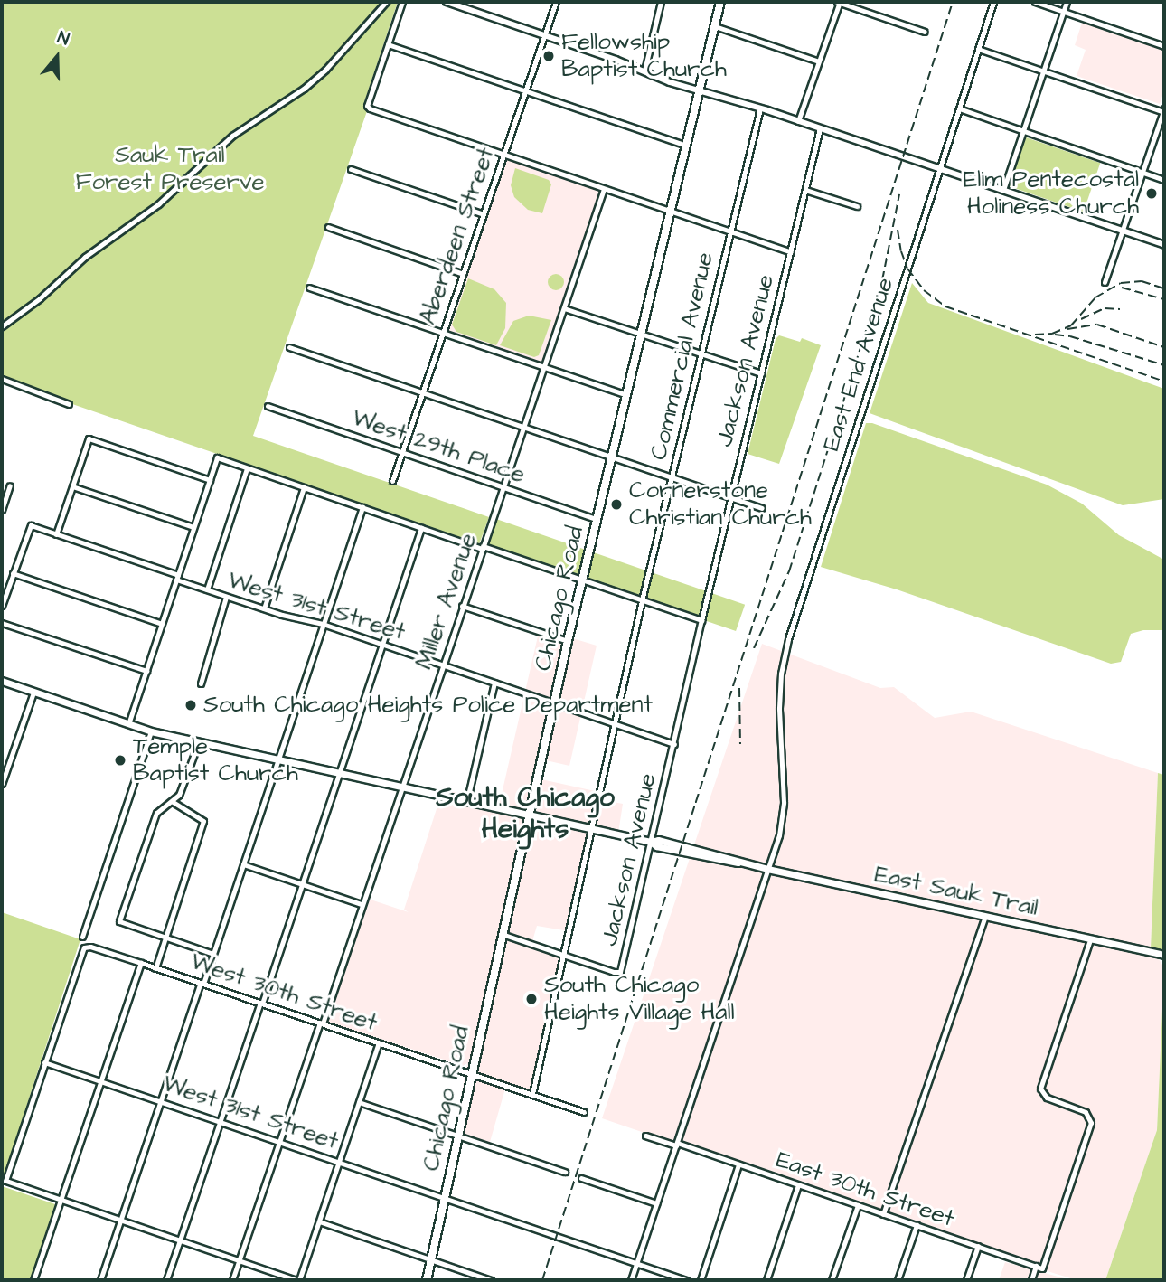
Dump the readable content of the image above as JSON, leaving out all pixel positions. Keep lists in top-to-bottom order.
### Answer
{
  "streets": {
    "main road": ["Chicago Road", "East Sauk Trail"],
    "street": [
      "Aberdeen Street",
      "Commercial Avenue",
      "Jackson Avenue",
      "East End Avenue",
      "West 29th Place",
      "Miller Avenue",
      "West 31st Street",
      "West 30th Street",
      "East 30th Street"
    ]
  },
  "crossings": [
    ["Aberdeen Street", "West 29th Place"],
    ["Commercial Avenue", "Jackson Avenue"],
    ["Commercial Avenue", "West 31st Street"],
    ["Commercial Avenue", "East Sauk Trail"],
    ["Jackson Avenue", "West 31st Street"],
    ["Jackson Avenue", "East Sauk Trail"],
    ["East End Avenue", "West 31st Street"],
    ["East End Avenue", "East Sauk Trail"],
    ["East End Avenue", "East 30th Street"],
    ["West 29th Place", "Chicago Road"],
    ["West 29th Place", "Miller Avenue"],
    ["Chicago Road", "West 31st Street"],
    ["Chicago Road", "East Sauk Trail"],
    ["Chicago Road", "West 30th Street"],
    ["Miller Avenue", "West 31st Street"],
    ["Miller Avenue", "East Sauk Trail"],
    ["Miller Avenue", "West 30th Street"],
    ["West 31st Street", "West 30th Street"],
    ["East Sauk Trail", "East 30th Street"]
  ],
  "districts": ["South Chicago Heights"],
  "parks": ["Sauk Trail Forest Preserve"],
  "places": [
    "Fellowship Baptist Church",
    "Elim Pentecostal Holiness Church",
    "Cornerstone Christian Church",
    "South Chicago Heights Police Department",
    "Temple Baptist Church",
    "South Chicago Heights Village Hall"
  ],
  "north": "top"
}
